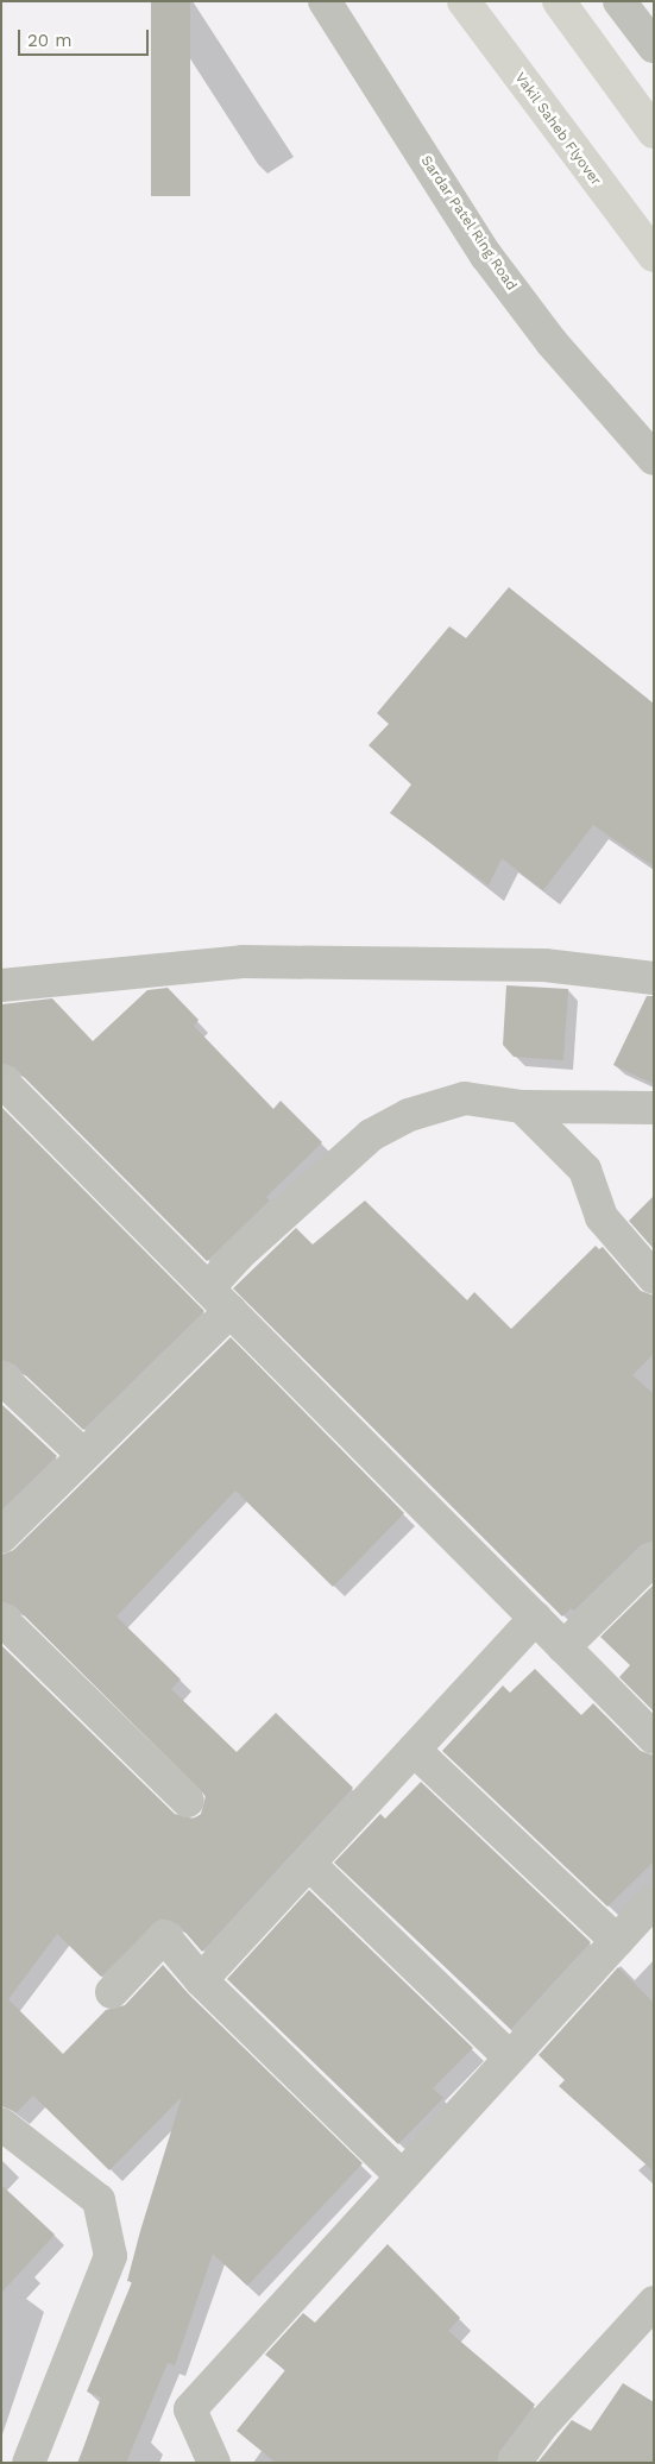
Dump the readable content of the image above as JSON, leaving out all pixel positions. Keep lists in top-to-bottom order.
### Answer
{
  "streets": {
    "highway": ["Vakil Saheb Flyover"],
    "street": ["Sardar Patel Ring Road"]
  },
  "scale_bar": "20 m"
}
